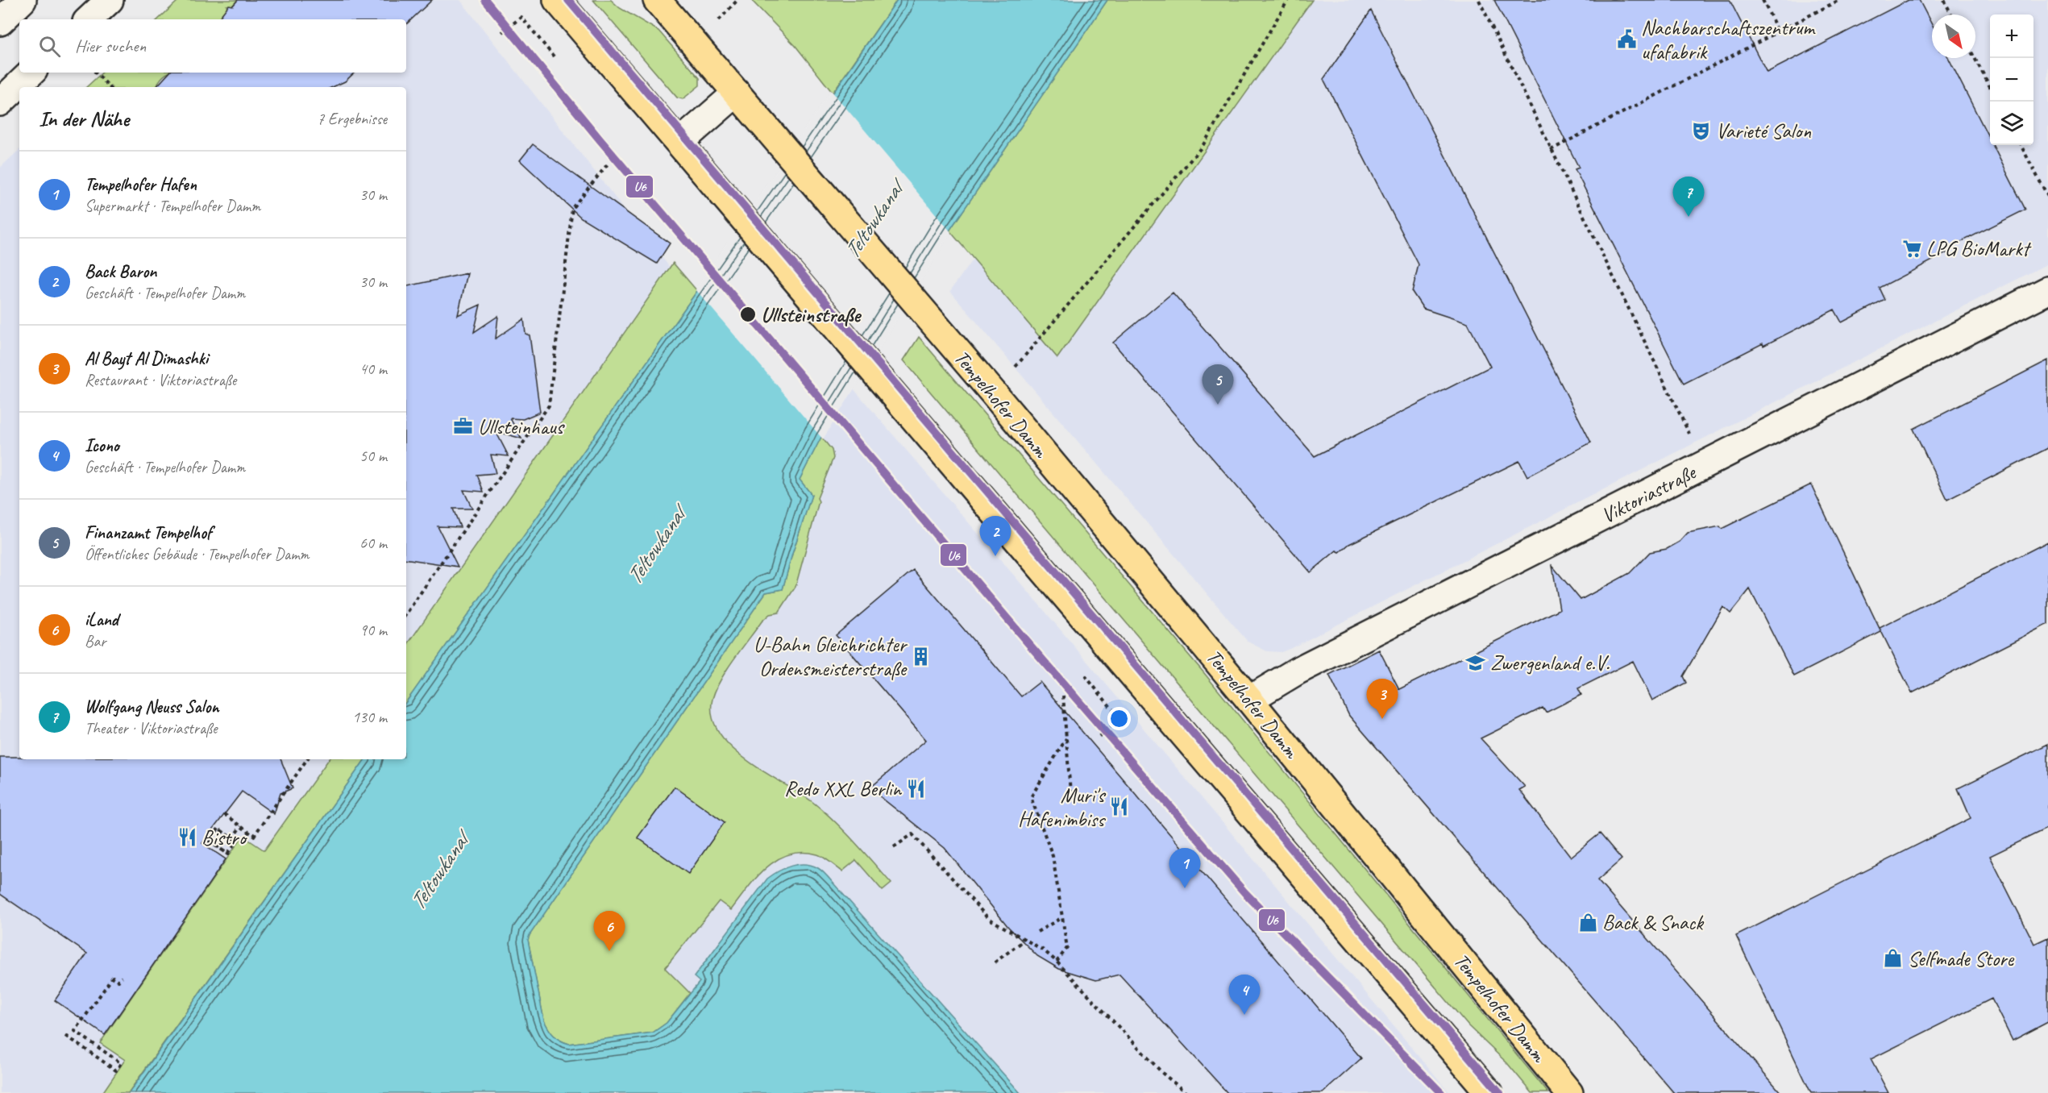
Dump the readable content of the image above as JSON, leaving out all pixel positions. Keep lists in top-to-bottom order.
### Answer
{
  "streets": {
    "main road": ["Tempelhofer Damm"],
    "street": ["Viktoriastraße"]
  },
  "crossings": [
    ["Tempelhofer Damm", "Viktoriastraße"]
  ],
  "water": ["Teltowkanal"],
  "places": {
    "public building": ["Nachbarschaftszentrum ufafabrik"],
    "theatre": ["Varieté Salon"],
    "supermarket": ["LPG BioMarkt"],
    "other": ["Ullsteinstraße"],
    "office": ["Ullsteinhaus"],
    "building": ["U-Bahn Gleichrichter Ordensmeisterstraße"],
    "school or university": ["Zwergenland e.V."],
    "restaurant": ["Redo XXL Berlin", "Muri's Hafenimbiss", "Bistro"],
    "shop": ["Back & Snack", "Selfmade Store"]
  },
  "lines": ["transit line U6"],
  "north": "bottom right",
  "page": {
    "map_buttons": ["+", "−"],
    "search": "Hier suchen",
    "heading": ["In der Nähe", "7 Ergebnisse"],
    "list": [
      {
        "mark": "1",
        "name": "Tempelhofer Hafen",
        "note": "Supermarkt · Tempelhofer Damm",
        "value": "30 m"
      },
      {
        "mark": "2",
        "name": "Back Baron",
        "note": "Geschäft · Tempelhofer Damm",
        "value": "30 m"
      },
      {
        "mark": "3",
        "name": "Al Bayt Al Dimashki",
        "note": "Restaurant · Viktoriastraße",
        "value": "40 m"
      },
      {
        "mark": "4",
        "name": "Icono",
        "note": "Geschäft · Tempelhofer Damm",
        "value": "50 m"
      },
      {
        "mark": "5",
        "name": "Finanzamt Tempelhof",
        "note": "Öffentliches Gebäude · Tempelhofer Damm",
        "value": "60 m"
      },
      {
        "mark": "6",
        "name": "iLand",
        "note": "Bar",
        "value": "90 m"
      },
      {
        "mark": "7",
        "name": "Wolfgang Neuss Salon",
        "note": "Theater · Viktoriastraße",
        "value": "130 m"
      }
    ],
    "pins": [
      "7",
      "5",
      "2",
      "3",
      "1",
      "6",
      "4"
    ]
  }
}
